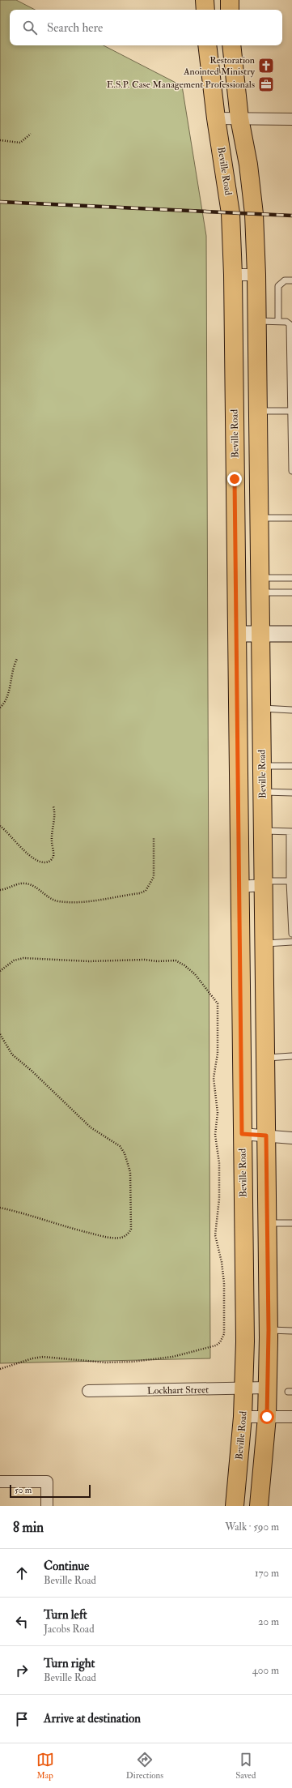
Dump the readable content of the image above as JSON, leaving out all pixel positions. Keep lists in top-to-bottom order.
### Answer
{
  "streets": {
    "main road": ["Beville Road"],
    "street": ["Lockhart Street"]
  },
  "crossings": [
    ["Beville Road", "Lockhart Street"]
  ],
  "places": {
    "church": ["Restoration Anointed Ministry"],
    "office": ["E.S.P. Case Management Professionals"]
  },
  "scale_bar": "50 m",
  "page": {
    "search": "Search here",
    "scale": "50 m",
    "heading": ["8 min", "Walk · 590 m"],
    "list": [
      ["Continue", "Beville Road", "170 m"],
      ["Turn left", "Jacobs Road", "20 m"],
      ["Turn right", "Beville Road", "400 m"],
      "Arrive at destination"
    ],
    "nav": ["Map", "Directions", "Saved"]
  }
}
